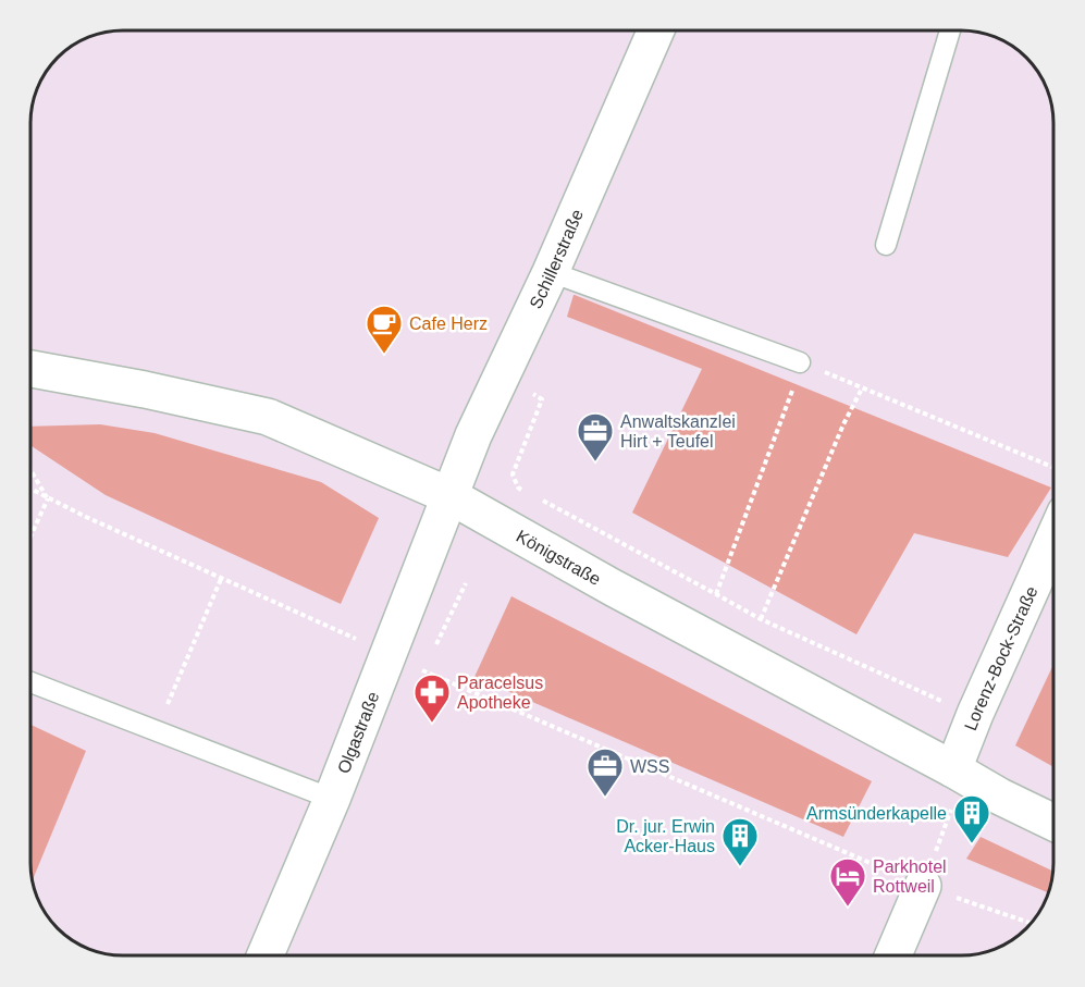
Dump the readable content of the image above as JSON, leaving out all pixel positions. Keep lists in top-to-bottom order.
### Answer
{
  "streets": {
    "street": [
      "Schillerstraße",
      "Königstraße",
      "Lorenz-Bock-Straße",
      "Olgastraße"
    ]
  },
  "crossings": [
    ["Schillerstraße", "Königstraße"],
    ["Schillerstraße", "Olgastraße"],
    ["Königstraße", "Lorenz-Bock-Straße"],
    ["Königstraße", "Olgastraße"]
  ],
  "places": {
    "cafe": ["Cafe Herz"],
    "office": ["Anwaltskanzlei Hirt + Teufel", "WSS"],
    "pharmacy": ["Paracelsus Apotheke"],
    "building": ["Armsünderkapelle", "Dr. jur. Erwin Acker-Haus"],
    "hotel": ["Parkhotel Rottweil"]
  }
}
